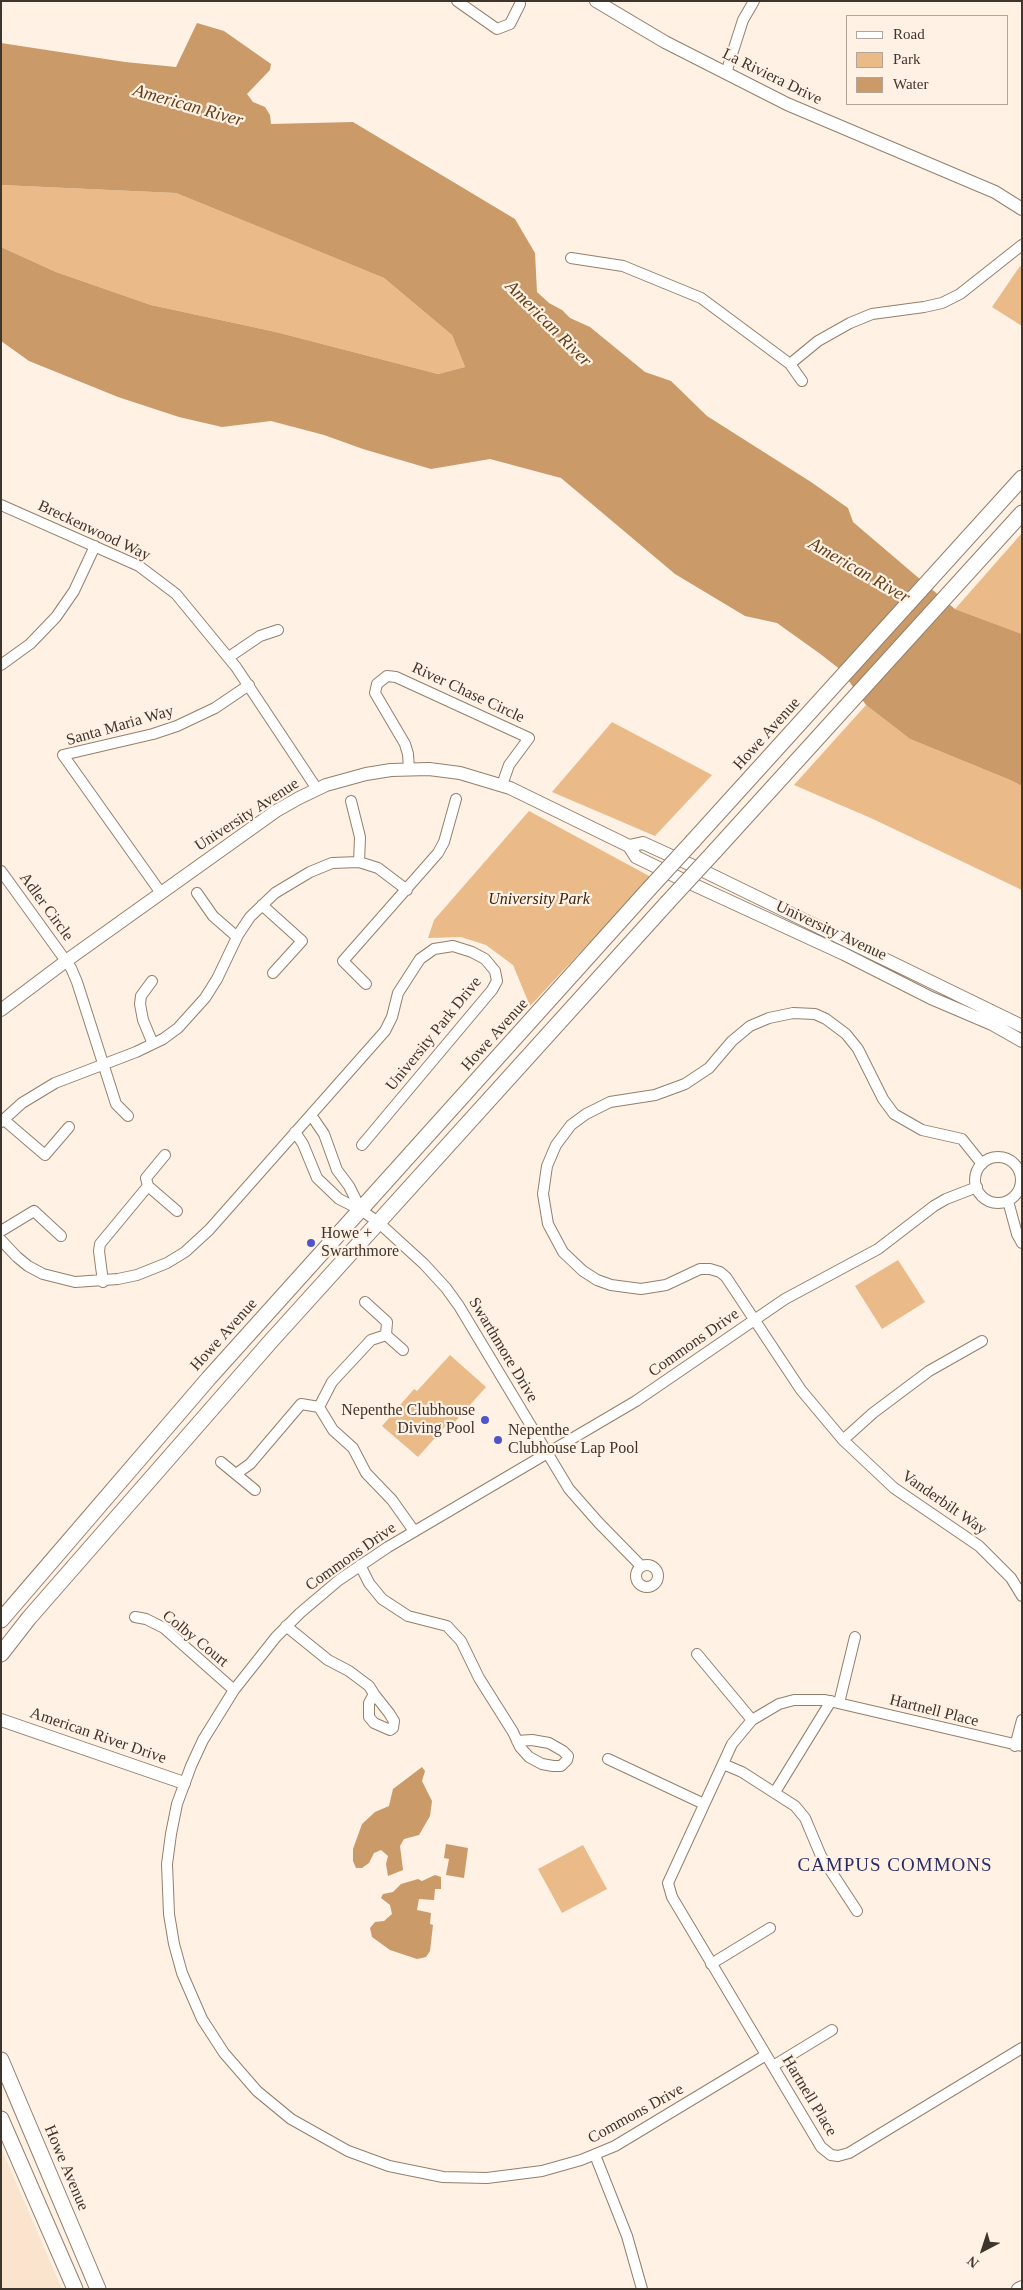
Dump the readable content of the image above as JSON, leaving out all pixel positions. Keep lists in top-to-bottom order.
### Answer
{
  "streets": {
    "main road": ["Howe Avenue"],
    "street": [
      "La Riviera Drive",
      "Breckenwood Way",
      "River Chase Circle",
      "Santa Maria Way",
      "University Avenue",
      "Adler Circle",
      "University Park Drive",
      "Commons Drive",
      "Swarthmore Drive",
      "Vanderbilt Way",
      "Colby Court",
      "Hartnell Place",
      "American River Drive"
    ]
  },
  "crossings": [
    ["Breckenwood Way", "Santa Maria Way"],
    ["Breckenwood Way", "University Avenue"],
    ["River Chase Circle", "University Avenue"],
    ["Santa Maria Way", "University Avenue"],
    ["Howe Avenue", "Swarthmore Drive"],
    ["University Avenue", "Adler Circle"],
    ["Commons Drive", "Swarthmore Drive"],
    ["Commons Drive", "Vanderbilt Way"],
    ["Commons Drive", "Colby Court"],
    ["Commons Drive", "Hartnell Place"],
    ["Commons Drive", "American River Drive"]
  ],
  "districts": ["CAMPUS COMMONS"],
  "water": ["American River"],
  "parks": ["University Park"],
  "places": ["Howe + Swarthmore", "Nepenthe Clubhouse Diving Pool", "Nepenthe Clubhouse Lap Pool"],
  "legend": ["Road", "Park", "Water"],
  "north": "bottom left"
}
